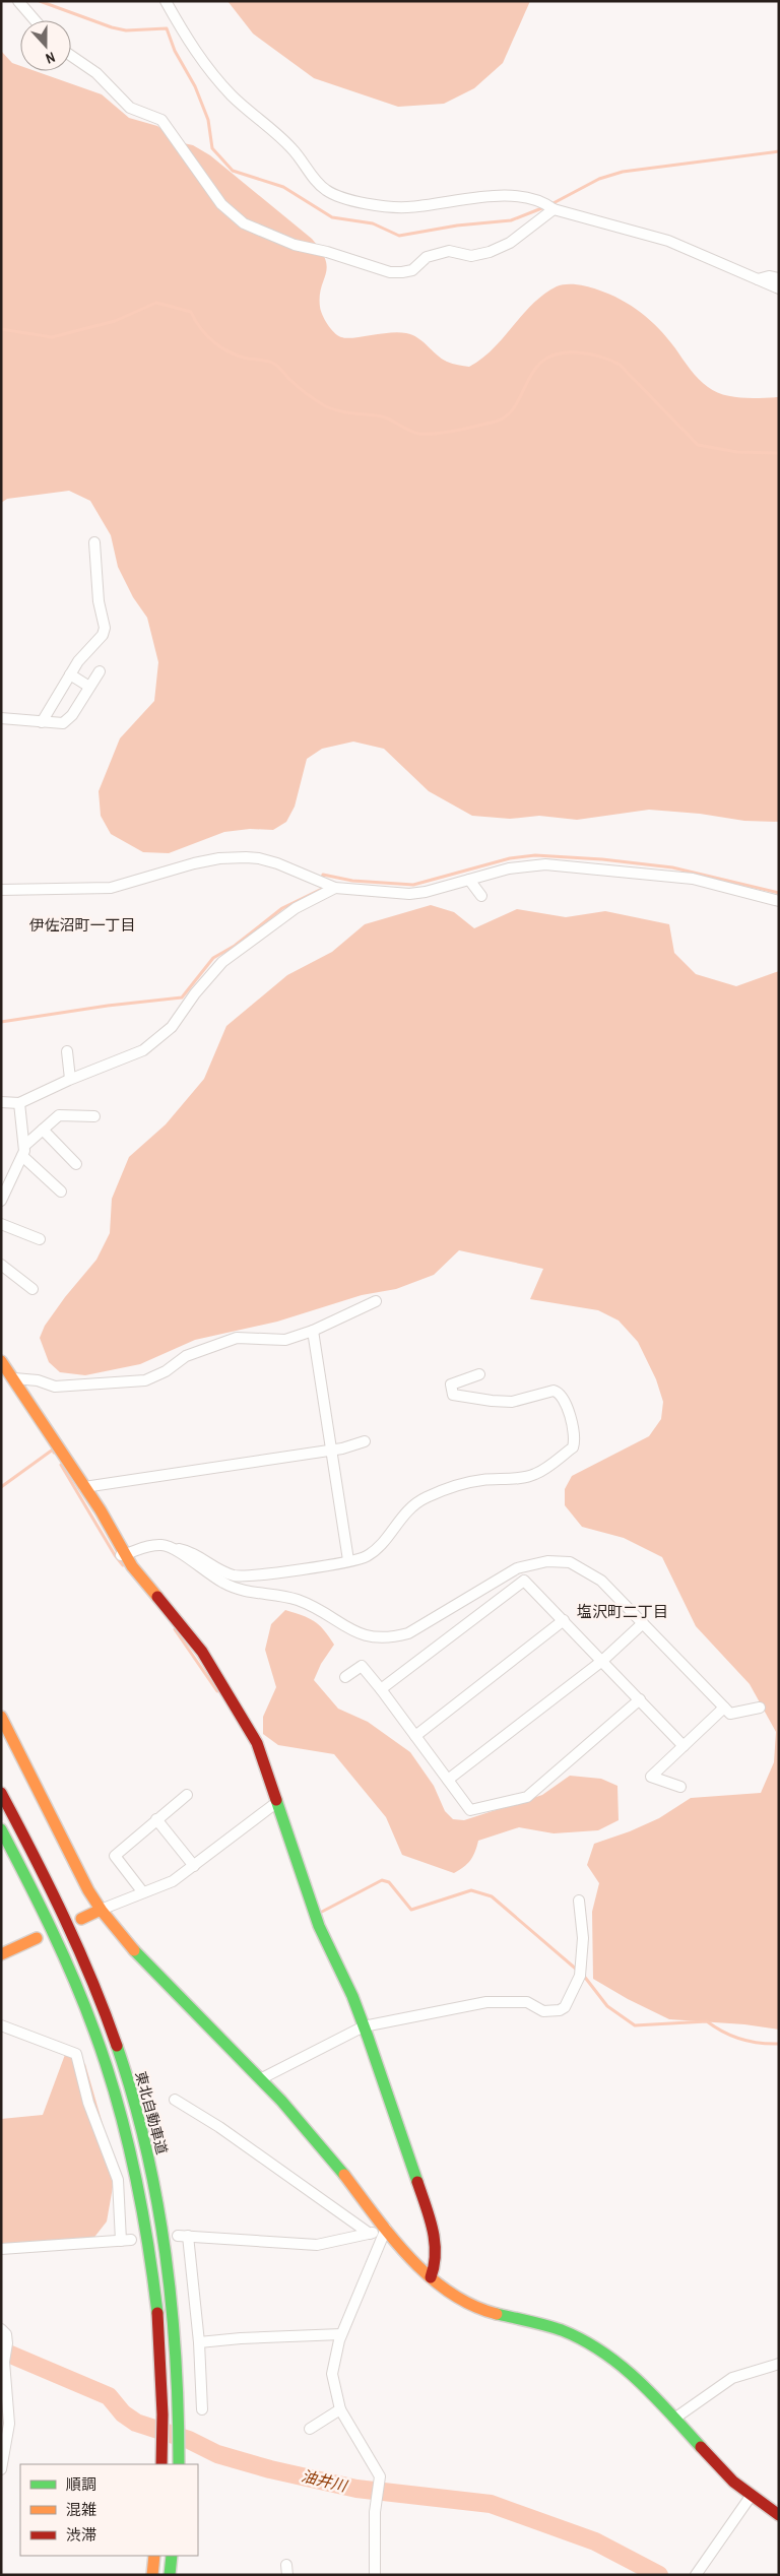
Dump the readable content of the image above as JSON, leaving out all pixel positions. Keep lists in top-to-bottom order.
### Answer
{
  "streets": {
    "main road": ["東北自動車道"]
  },
  "districts": ["伊佐沼町一丁目", "塩沢町二丁目"],
  "water": ["油井川"],
  "legend": ["順調", "混雑", "渋滞"],
  "north": "bottom"
}
